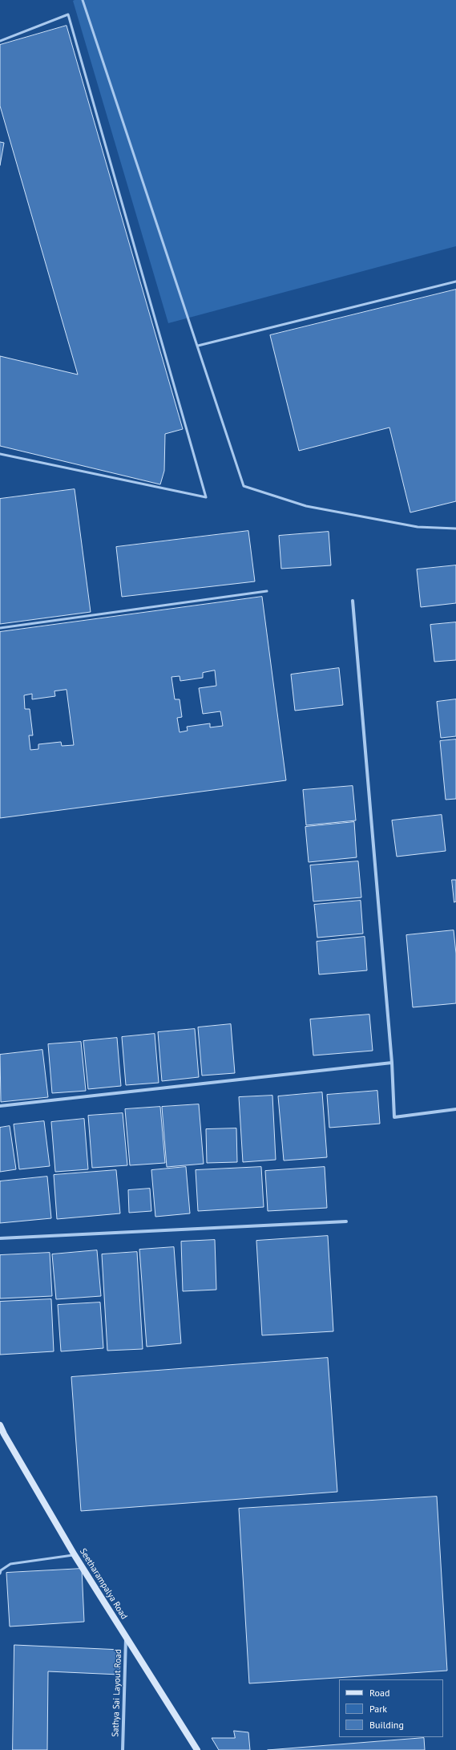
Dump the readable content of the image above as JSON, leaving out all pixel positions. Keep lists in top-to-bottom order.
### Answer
{
  "streets": {
    "street": ["Seetharampalya Road", "Sathya Sai Layout Road"]
  },
  "crossings": [
    ["Seetharampalya Road", "Sathya Sai Layout Road"]
  ],
  "legend": ["Road", "Park", "Building"]
}
